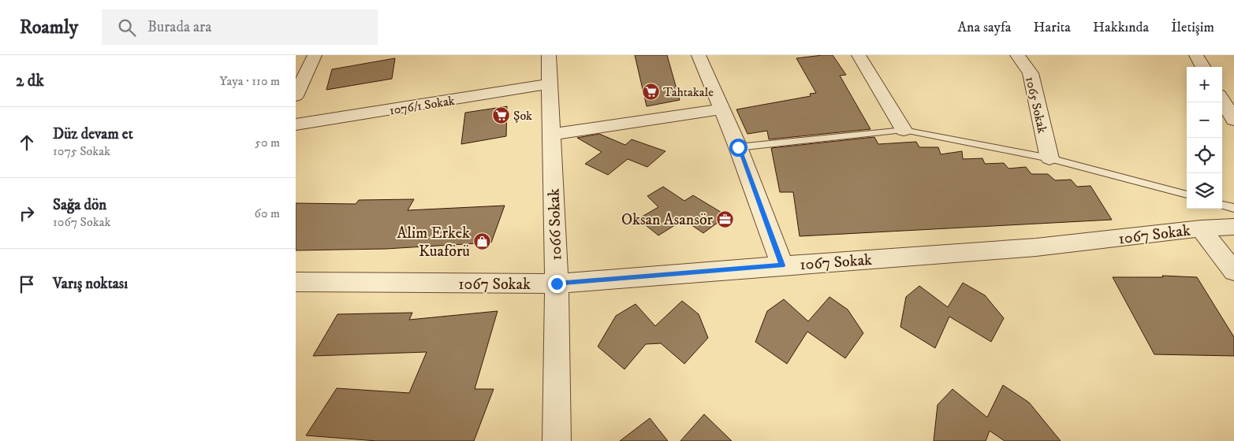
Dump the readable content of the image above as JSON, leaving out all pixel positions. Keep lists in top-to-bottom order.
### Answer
{
  "streets": {
    "street": [
      "1076/1 Sokak",
      "1065 Sokak",
      "1066 Sokak",
      "1067 Sokak"
    ]
  },
  "crossings": [
    ["1076/1 Sokak", "1066 Sokak"],
    ["1066 Sokak", "1067 Sokak"]
  ],
  "places": {
    "supermarket": ["Tahtakale", "Şok"],
    "office": ["Oksan Asansör"],
    "shop": ["Alim Erkek Kuaförü"]
  },
  "page": {
    "header": "Roamly",
    "search": "Burada ara",
    "nav": [
      "Ana sayfa",
      "Harita",
      "Hakkında",
      "İletişim"
    ],
    "heading": ["2 dk", "Yaya · 110 m"],
    "map_buttons": ["+", "−"],
    "list": [
      ["Düz devam et", "1075 Sokak", "50 m"],
      ["Sağa dön", "1067 Sokak", "60 m"],
      "Varış noktası"
    ]
  }
}
